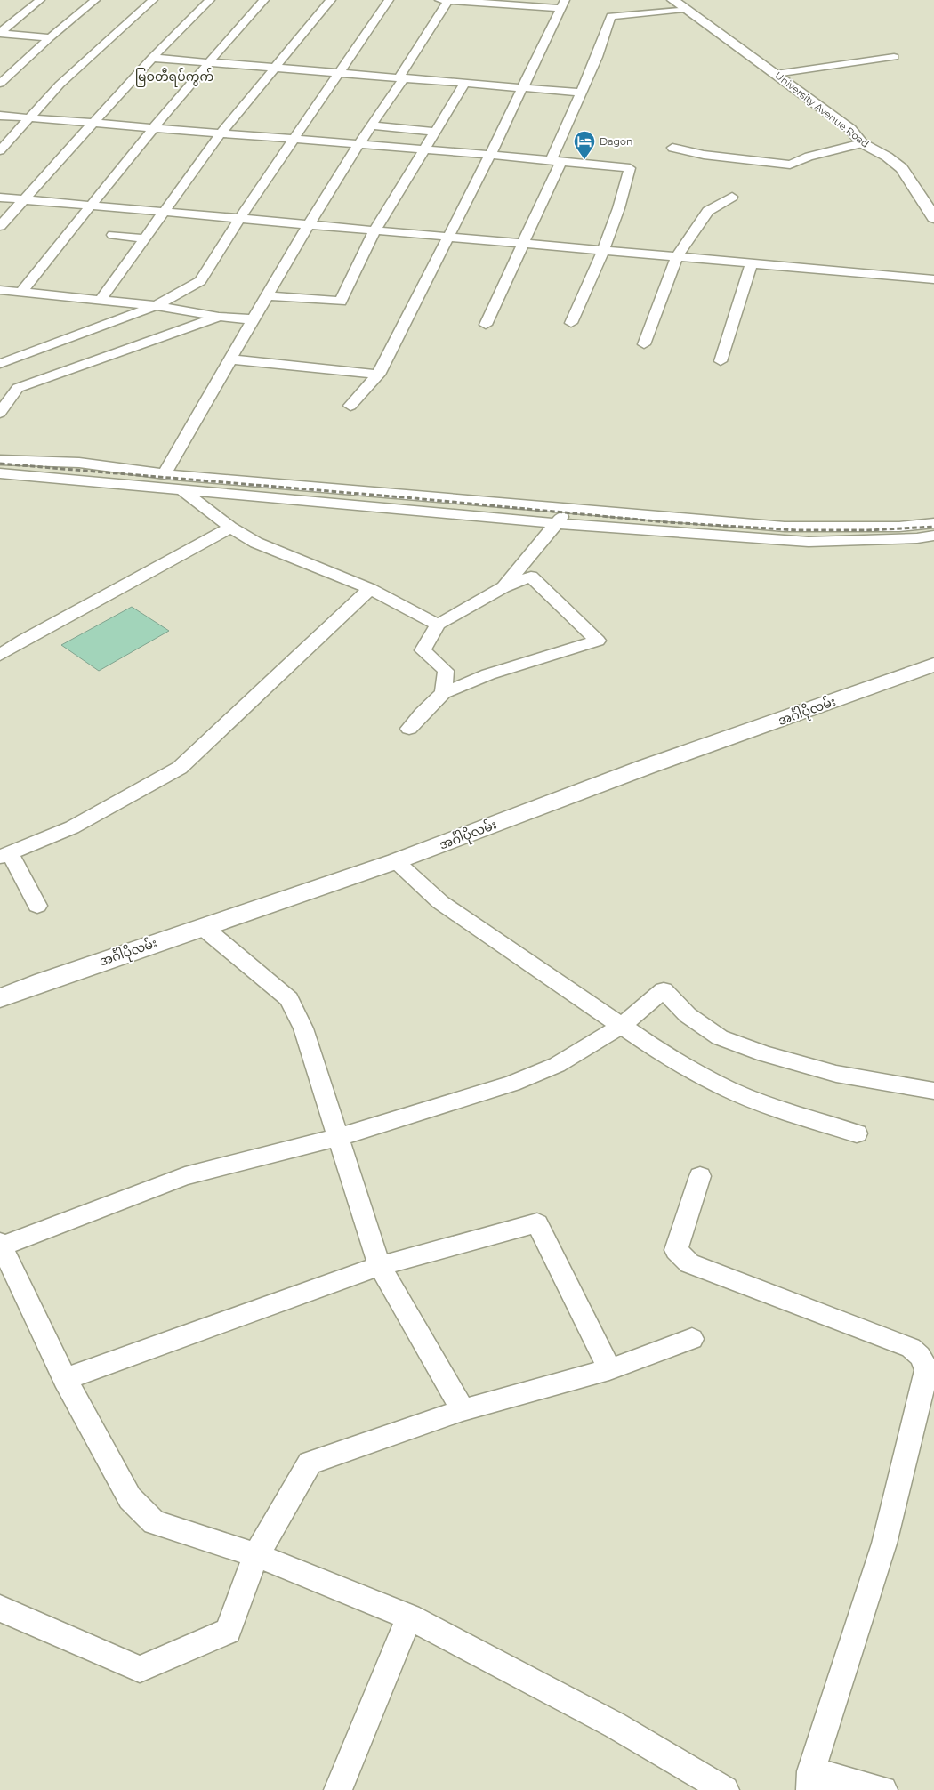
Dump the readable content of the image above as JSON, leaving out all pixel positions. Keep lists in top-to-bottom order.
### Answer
{
  "streets": {
    "main road": ["University Avenue Road", "အင်္ဂါပိုလမ်း"]
  },
  "districts": ["မြဝတီရပ်ကွက်"],
  "places": {
    "hotel": ["Dagon"]
  }
}
